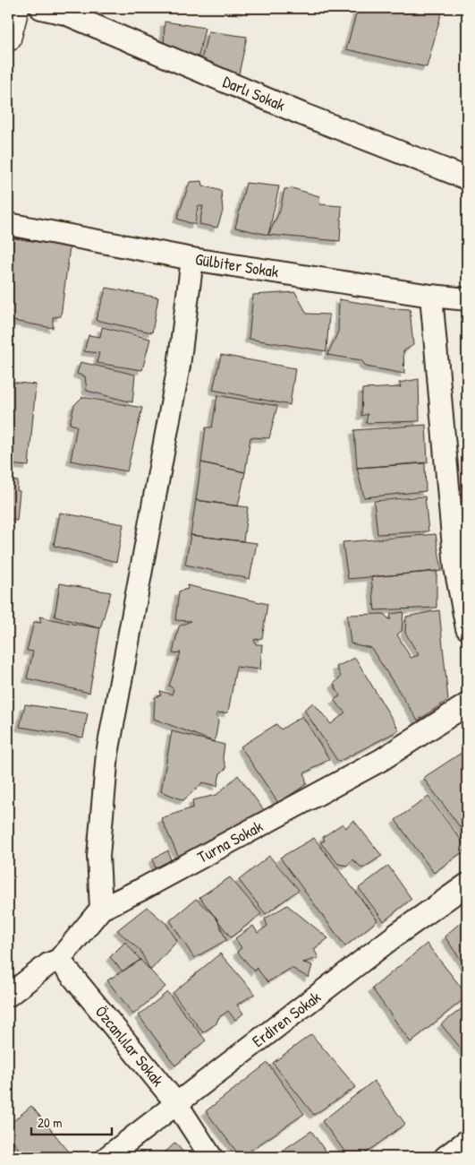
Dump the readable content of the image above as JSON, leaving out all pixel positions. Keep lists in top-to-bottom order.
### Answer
{
  "streets": {
    "street": [
      "Darlı Sokak",
      "Gülbiter Sokak",
      "Turna Sokak",
      "Erdiren Sokak",
      "Özcanlılar Sokak"
    ]
  },
  "crossings": [
    ["Turna Sokak", "Özcanlılar Sokak"],
    ["Erdiren Sokak", "Özcanlılar Sokak"]
  ],
  "scale_bar": "20 m"
}
